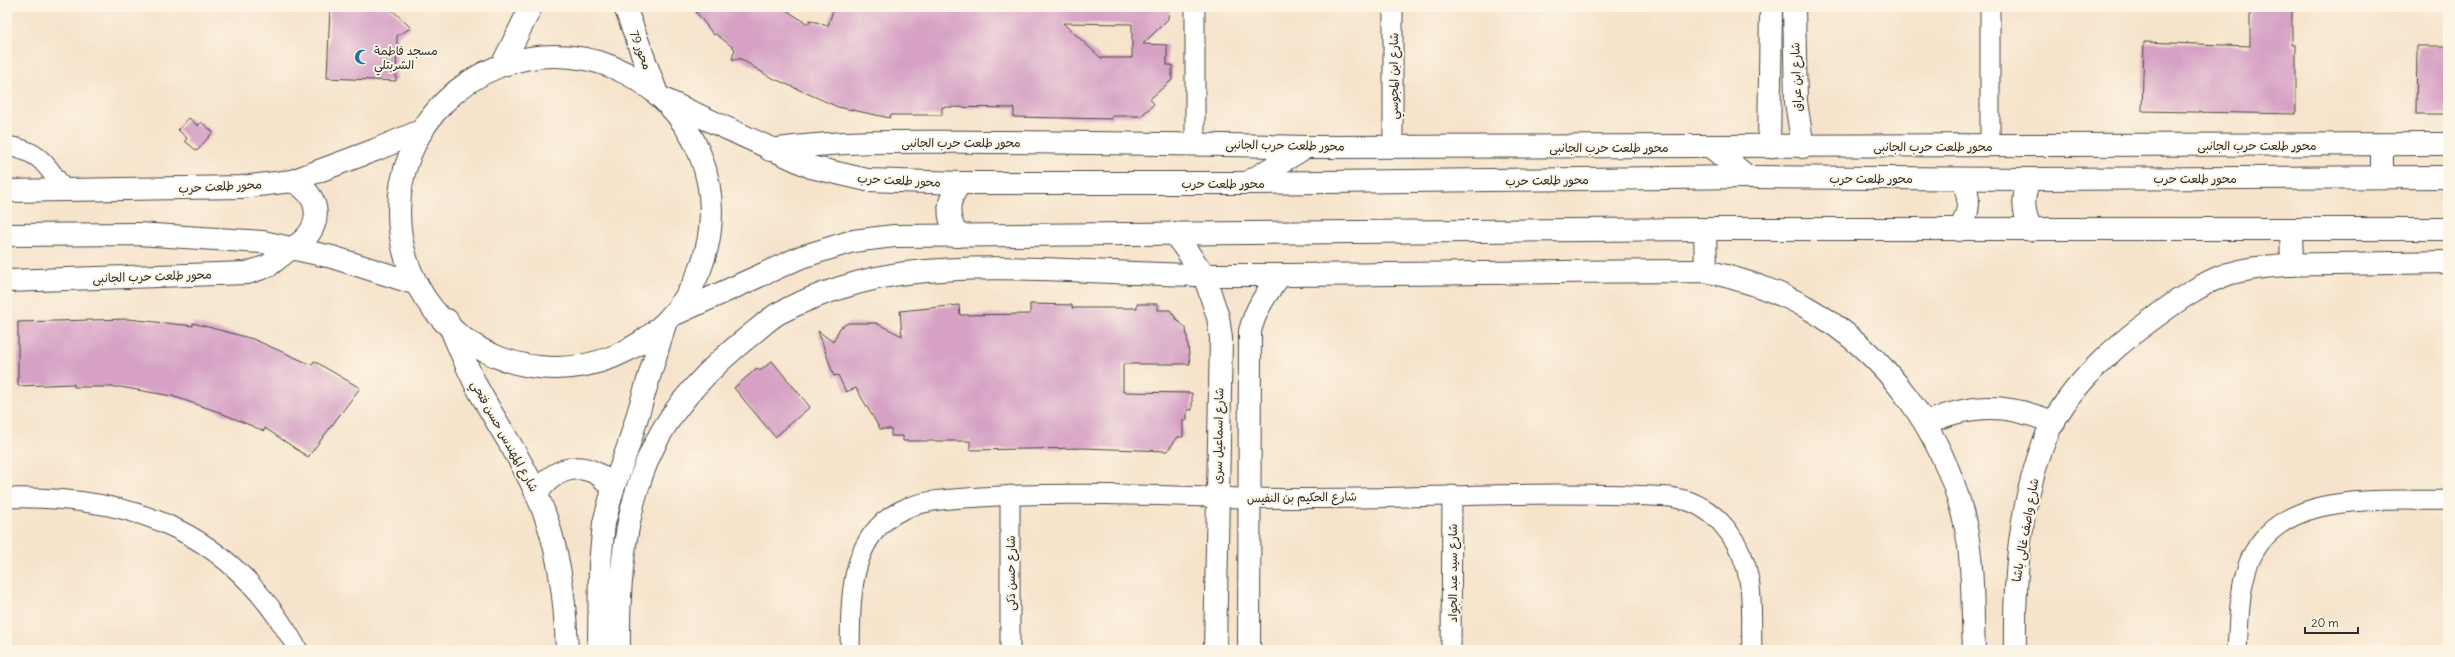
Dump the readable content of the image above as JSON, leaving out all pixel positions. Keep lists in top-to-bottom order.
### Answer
{
  "streets": {
    "main road": [
      "محور 79",
      "شارع ابن عراق",
      "محور طلعت حرب الجانبى",
      "محور طلعت حرب",
      "شارع المهندس حسن فتحي",
      "شارع اسماعيل سرى",
      "شارع واصف غالى باشا"
    ],
    "street": [
      "شارع ابن المجوسي",
      "شارع الحكيم بن النفيس",
      "شارع حسن ذكى",
      "شارع سيد عبد الجواد"
    ]
  },
  "crossings": [
    ["محور 79", "محور طلعت حرب"],
    ["شارع ابن المجوسي", "محور طلعت حرب الجانبى"],
    ["شارع ابن عراق", "محور طلعت حرب الجانبى"],
    ["محور طلعت حرب الجانبى", "محور طلعت حرب"],
    ["شارع اسماعيل سرى", "شارع الحكيم بن النفيس"],
    ["شارع الحكيم بن النفيس", "شارع حسن ذكى"],
    ["شارع الحكيم بن النفيس", "شارع سيد عبد الجواد"]
  ],
  "places": {
    "mosque": ["مسجد فاطمة الشربتلي"]
  },
  "scale_bar": "20 m"
}
